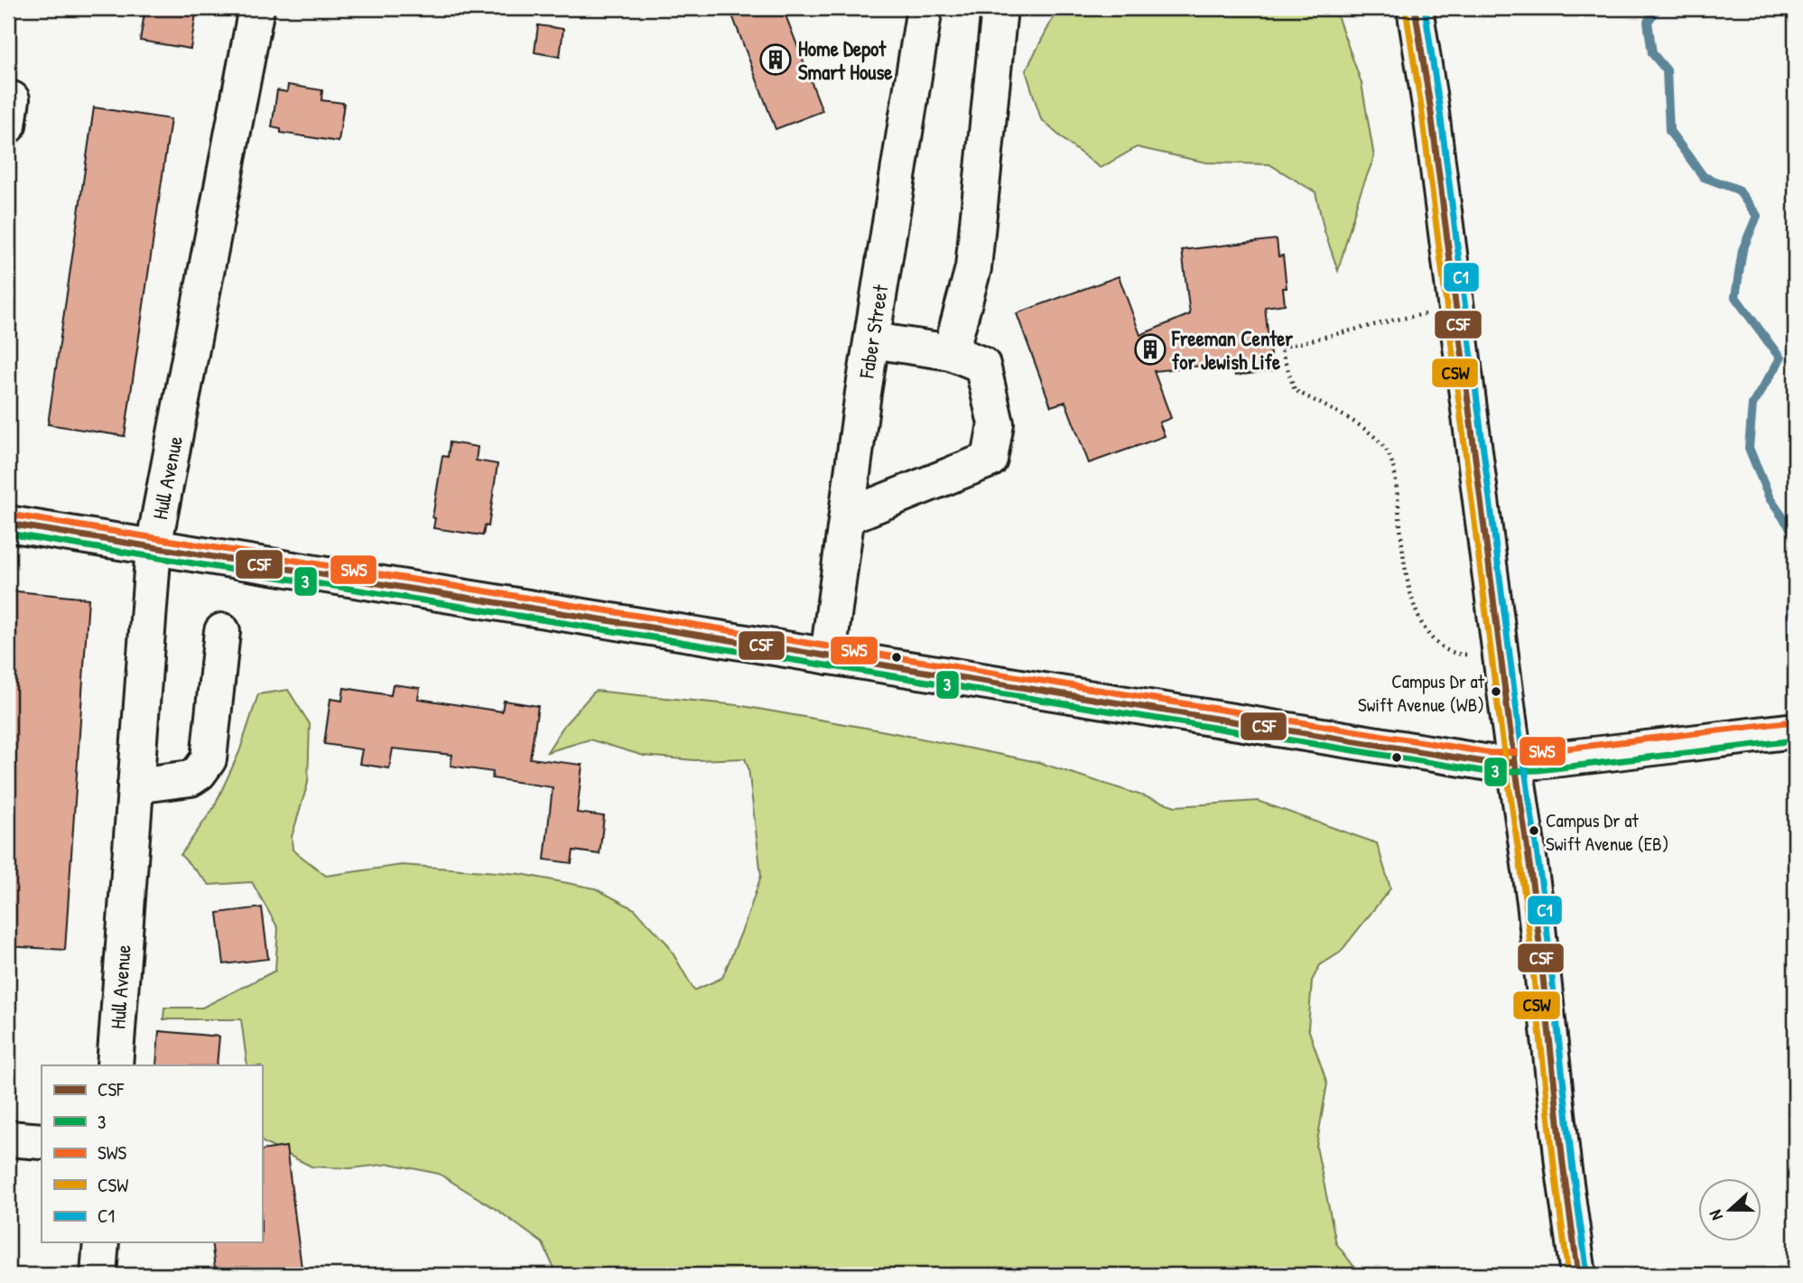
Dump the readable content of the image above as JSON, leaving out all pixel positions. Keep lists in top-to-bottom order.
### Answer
{
  "streets": {
    "street": ["Faber Street", "Hull Avenue"]
  },
  "places": {
    "building": ["Home Depot Smart House", "Freeman Center for Jewish Life"],
    "other": ["Campus Dr at Swift Avenue (WB)", "Campus Dr at Swift Avenue (EB)"]
  },
  "lines": [
    "transit line CSF",
    "transit line C1",
    "transit line CSW",
    "transit line SWS",
    "transit line 3"
  ],
  "legend": [
    "CSF",
    "3",
    "SWS",
    "CSW",
    "C1"
  ],
  "north": "left"
}
